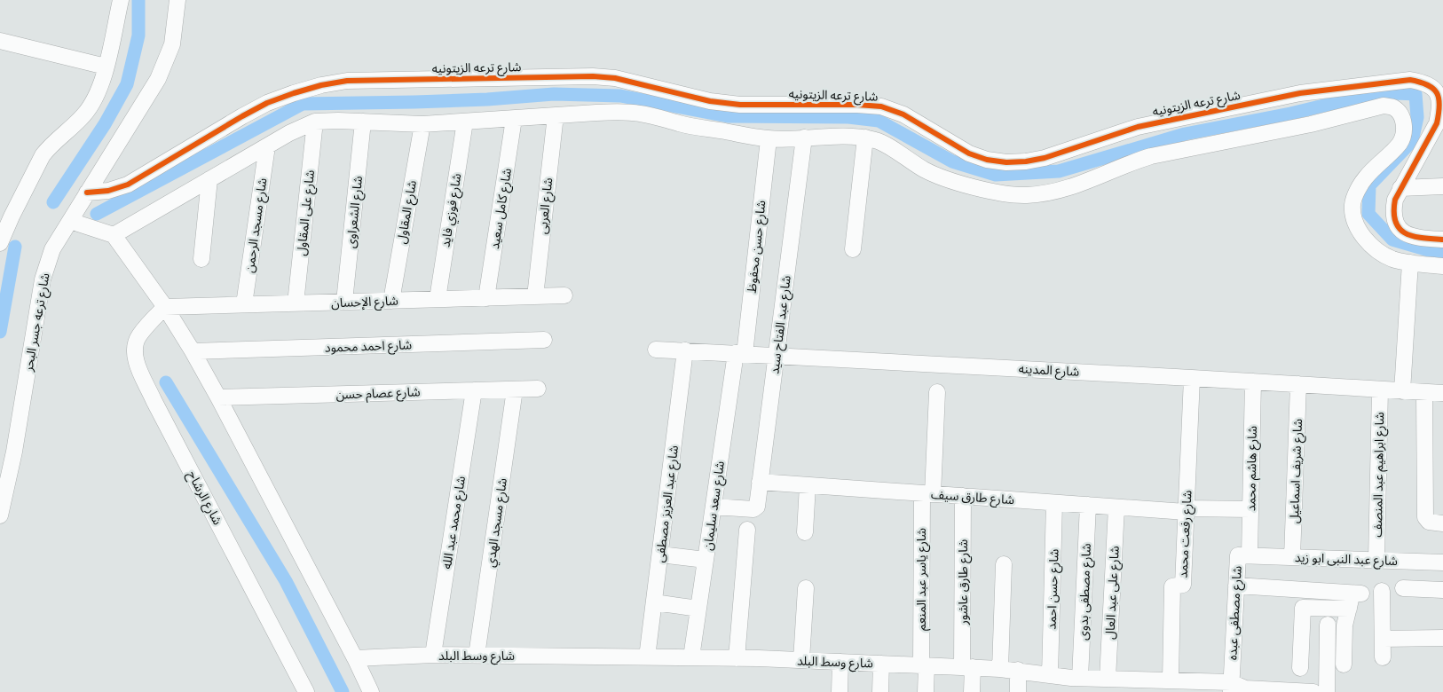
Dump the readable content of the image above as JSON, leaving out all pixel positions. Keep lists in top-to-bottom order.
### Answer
{
  "streets": {
    "street": [
      "شارع ترعه الزيتونيه",
      "شارع العربى",
      "شارع كامل سعيد",
      "شارع فوزي فايد",
      "شارع الشعراوى",
      "شارع المقاول",
      "شارع على المقاول",
      "شارع مسجد الرحمن",
      "شارع حسن محفوظ",
      "شارع الإحسان",
      "شارع ترعه جسر البحر",
      "شارع عبد الفتاح سيد",
      "شارع احمد محمود",
      "شارع المدينه",
      "شارع عصام حسن",
      "شارع هاشم محمد",
      "شارع شريف اسماعيل",
      "شارع ابراهيم عبد المنصف",
      "شارع طارق سيف",
      "شارع الرشاح",
      "شارع عبد العزيز مصطفى",
      "شارع سعد سليمان",
      "شارع محمد عبد الله",
      "شارع مسجد الهدي",
      "شارع رفعت محمد",
      "شارع عبد النبى ابو زيد",
      "شارع ياسر عبد المنعم",
      "شارع طارق عاشور",
      "شارع حسن احمد",
      "شارع مصطفى بدوى",
      "شارع على عبد العال",
      "شارع مصطفى عبده",
      "شارع وسط البلد"
    ]
  },
  "crossings": [
    ["شارع ترعه الزيتونيه", "شارع ترعه جسر البحر"],
    ["شارع العربى", "شارع الإحسان"],
    ["شارع كامل سعيد", "شارع الإحسان"],
    ["شارع فوزي فايد", "شارع الإحسان"],
    ["شارع الشعراوى", "شارع الإحسان"],
    ["شارع المقاول", "شارع الإحسان"],
    ["شارع على المقاول", "شارع الإحسان"],
    ["شارع مسجد الرحمن", "شارع الإحسان"],
    ["شارع حسن محفوظ", "شارع المدينه"],
    ["شارع حسن محفوظ", "شارع سعد سليمان"],
    ["شارع الإحسان", "شارع الرشاح"],
    ["شارع عبد الفتاح سيد", "شارع المدينه"],
    ["شارع عبد الفتاح سيد", "شارع طارق سيف"],
    ["شارع عبد الفتاح سيد", "شارع سعد سليمان"],
    ["شارع المدينه", "شارع هاشم محمد"],
    ["شارع المدينه", "شارع شريف اسماعيل"],
    ["شارع المدينه", "شارع ابراهيم عبد المنصف"],
    ["شارع المدينه", "شارع عبد العزيز مصطفى"],
    ["شارع المدينه", "شارع سعد سليمان"],
    ["شارع المدينه", "شارع رفعت محمد"],
    ["شارع عصام حسن", "شارع محمد عبد الله"],
    ["شارع عصام حسن", "شارع مسجد الهدي"],
    ["شارع هاشم محمد", "شارع طارق سيف"],
    ["شارع هاشم محمد", "شارع عبد النبى ابو زيد"],
    ["شارع هاشم محمد", "شارع مصطفى عبده"],
    ["شارع شريف اسماعيل", "شارع عبد النبى ابو زيد"],
    ["شارع ابراهيم عبد المنصف", "شارع عبد النبى ابو زيد"],
    ["شارع طارق سيف", "شارع رفعت محمد"],
    ["شارع طارق سيف", "شارع ياسر عبد المنعم"],
    ["شارع طارق سيف", "شارع طارق عاشور"],
    ["شارع طارق سيف", "شارع حسن احمد"],
    ["شارع طارق سيف", "شارع مصطفى بدوى"],
    ["شارع طارق سيف", "شارع على عبد العال"],
    ["شارع عبد العزيز مصطفى", "شارع وسط البلد"],
    ["شارع سعد سليمان", "شارع وسط البلد"],
    ["شارع محمد عبد الله", "شارع وسط البلد"],
    ["شارع مسجد الهدي", "شارع وسط البلد"],
    ["شارع رفعت محمد", "شارع وسط البلد"],
    ["شارع عبد النبى ابو زيد", "شارع مصطفى عبده"],
    ["شارع ياسر عبد المنعم", "شارع وسط البلد"],
    ["شارع طارق عاشور", "شارع وسط البلد"],
    ["شارع حسن احمد", "شارع وسط البلد"],
    ["شارع مصطفى بدوى", "شارع وسط البلد"],
    ["شارع على عبد العال", "شارع وسط البلد"],
    ["شارع مصطفى عبده", "شارع وسط البلد"]
  ]
}
